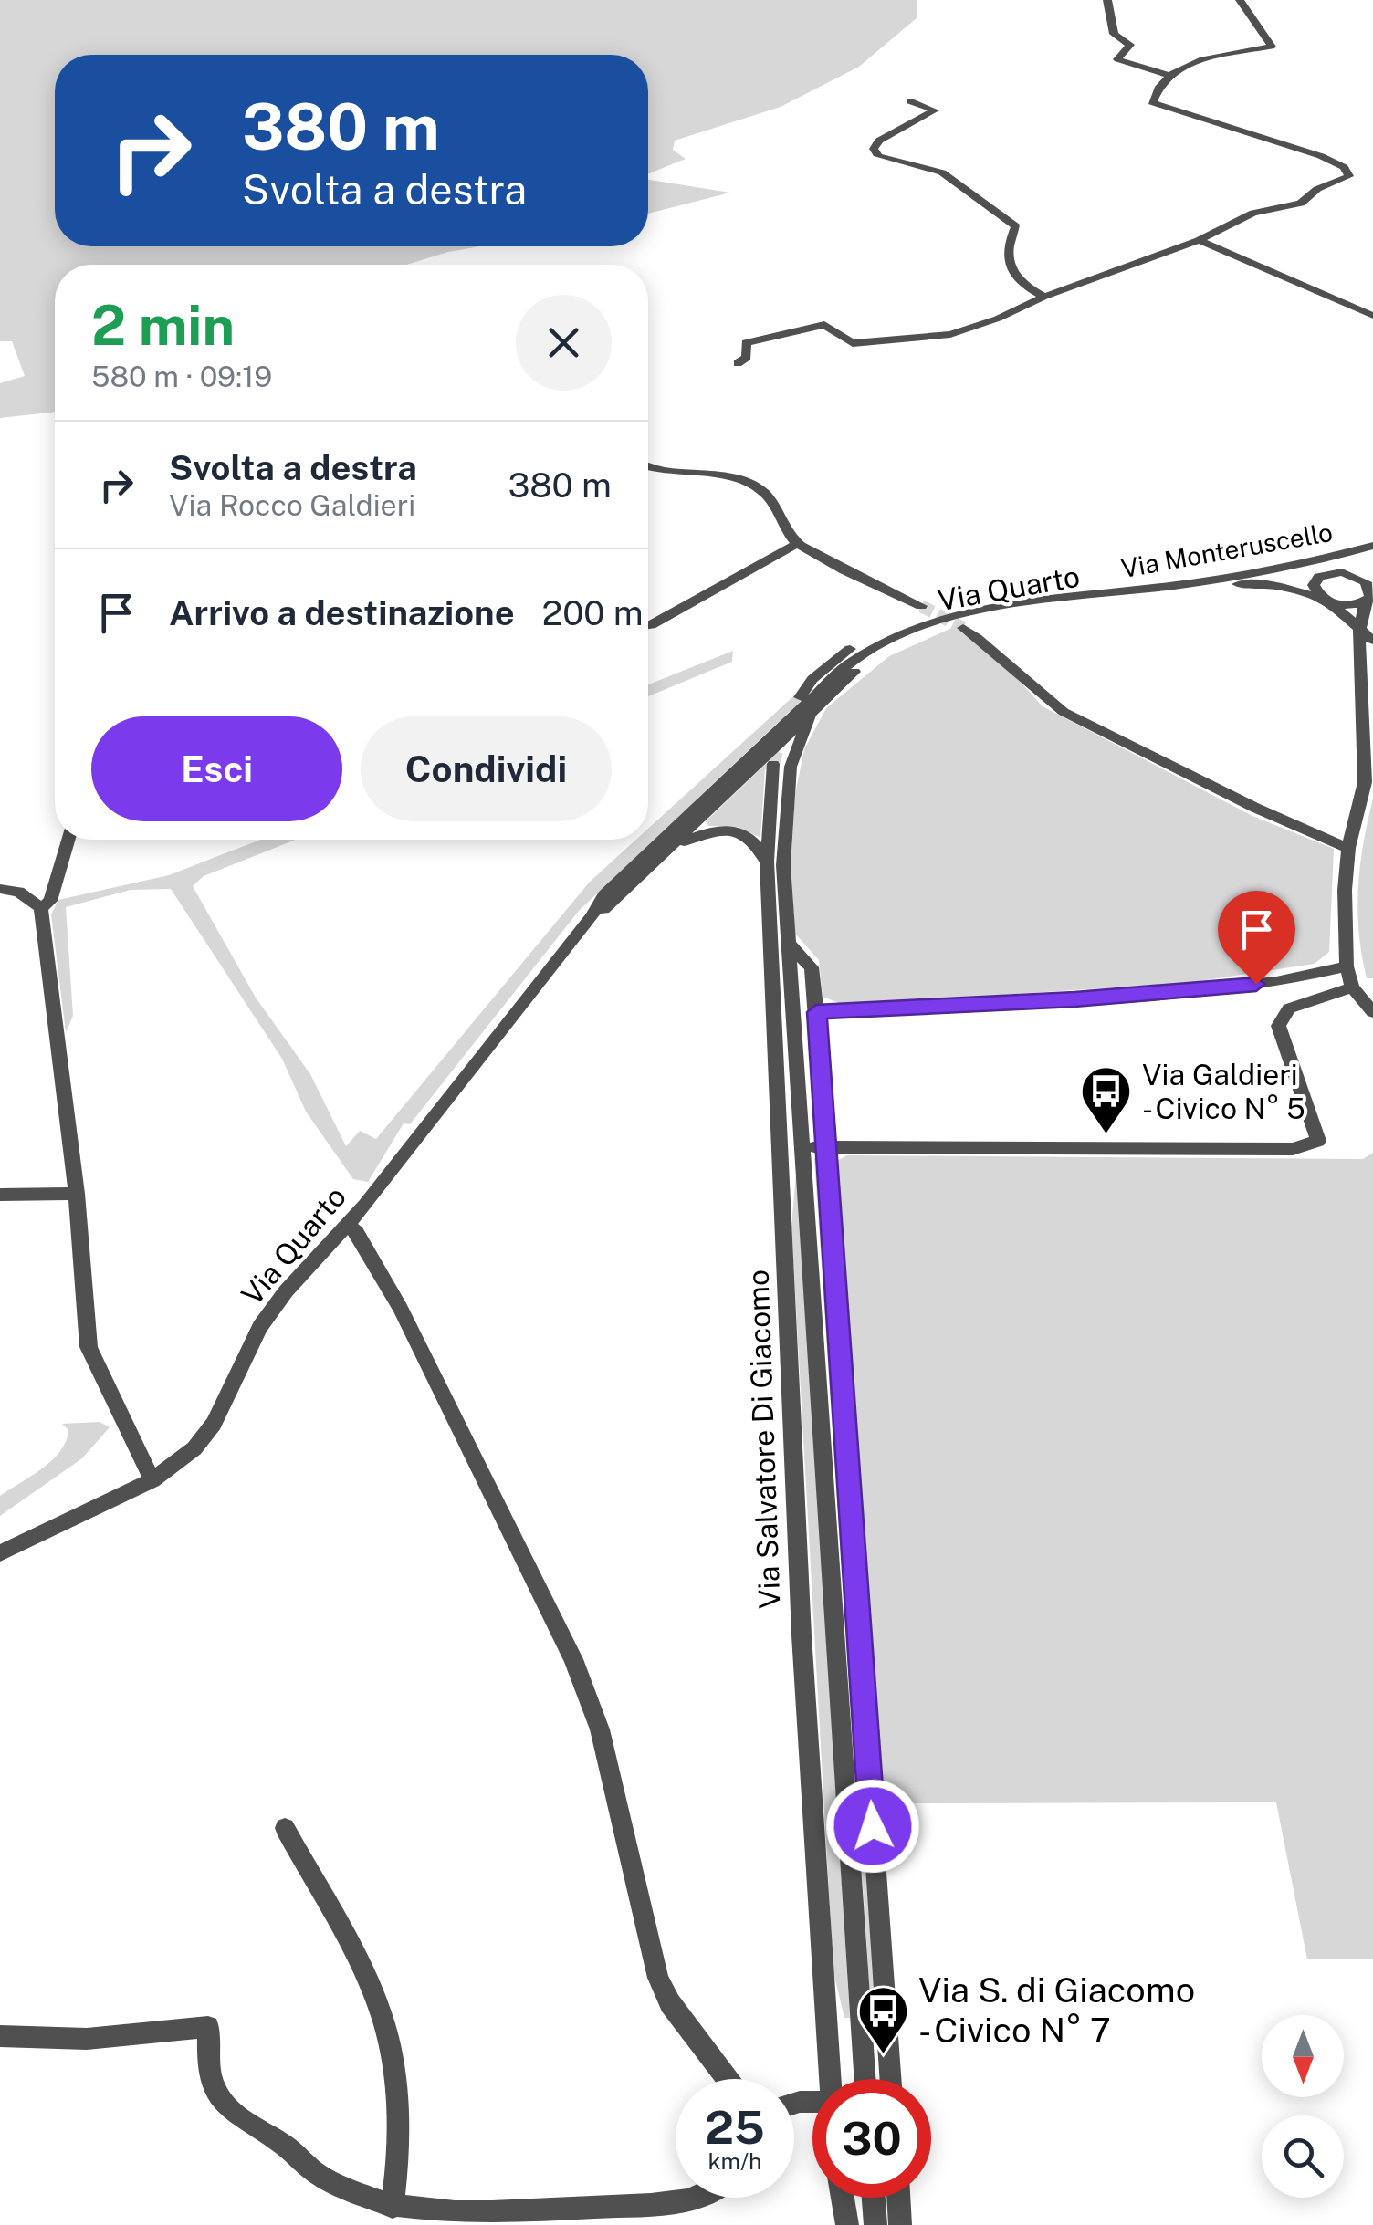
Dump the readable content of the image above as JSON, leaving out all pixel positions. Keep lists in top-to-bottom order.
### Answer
{
  "streets": {
    "street": ["Via Monteruscello", "Via Quarto", "Via Salvatore Di Giacomo"]
  },
  "crossings": [
    ["Via Monteruscello", "Via Quarto"],
    ["Via Quarto", "Via Salvatore Di Giacomo"]
  ],
  "places": {
    "bus stop": ["Via Galdieri - Civico N° 5", "Via S. di Giacomo - Civico N° 7"]
  },
  "north": "bottom",
  "page": {
    "turn": ["380 m", "Svolta a destra"],
    "heading": ["2 min", "580 m · 09:19"],
    "list": [
      {
        "name": "Svolta a destra",
        "note": "Via Rocco Galdieri",
        "value": "380 m"
      },
      {
        "name": "Arrivo a destinazione",
        "value": "200 m"
      }
    ],
    "buttons": ["Esci", "Condividi"],
    "speed": "25 km/h",
    "limit": "30"
  }
}
